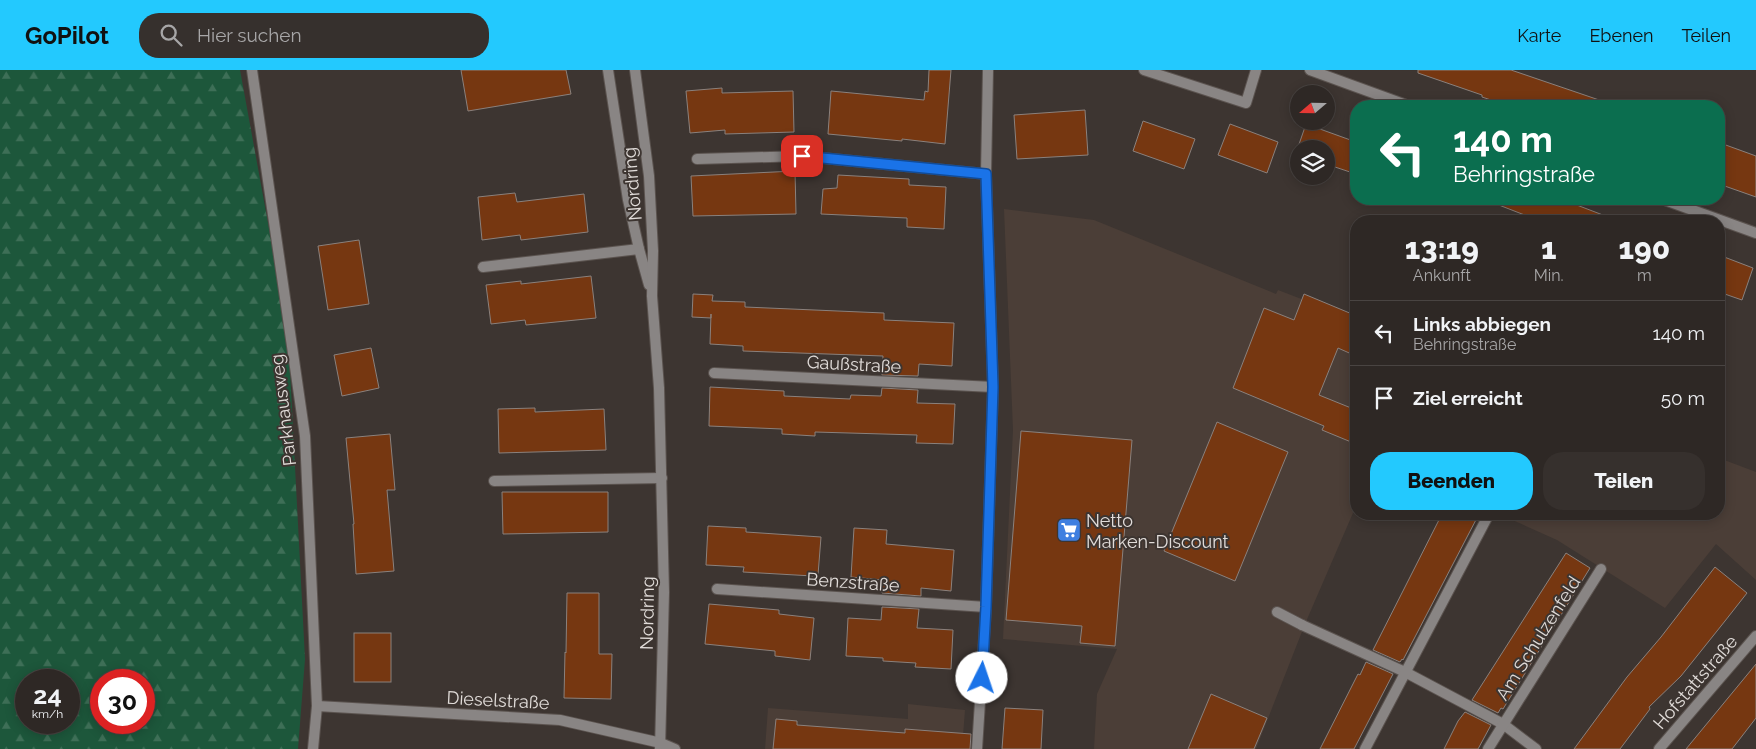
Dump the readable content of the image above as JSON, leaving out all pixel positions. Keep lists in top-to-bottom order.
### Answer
{
  "streets": {
    "street": [
      "Nordring",
      "Gaußstraße",
      "Parkhausweg",
      "Benzstraße",
      "Am Schulzenfeld",
      "Hofstattstraße",
      "Dieselstraße"
    ]
  },
  "crossings": [
    ["Nordring", "Dieselstraße"],
    ["Parkhausweg", "Dieselstraße"]
  ],
  "places": {
    "supermarket": ["Netto Marken-Discount"]
  },
  "north": "left",
  "page": {
    "header": "GoPilot",
    "search": "Hier suchen",
    "nav": ["Karte", "Ebenen", "Teilen"],
    "turn": ["140 m", "Behringstraße"],
    "eta": [
      "13:19",
      "Ankunft",
      "1",
      "Min.",
      "190",
      "m"
    ],
    "list": [
      {
        "name": "Links abbiegen",
        "note": "Behringstraße",
        "value": "140 m"
      },
      {
        "name": "Ziel erreicht",
        "value": "50 m"
      }
    ],
    "buttons": ["Beenden", "Teilen"],
    "speed": "24 km/h",
    "limit": "30"
  }
}
